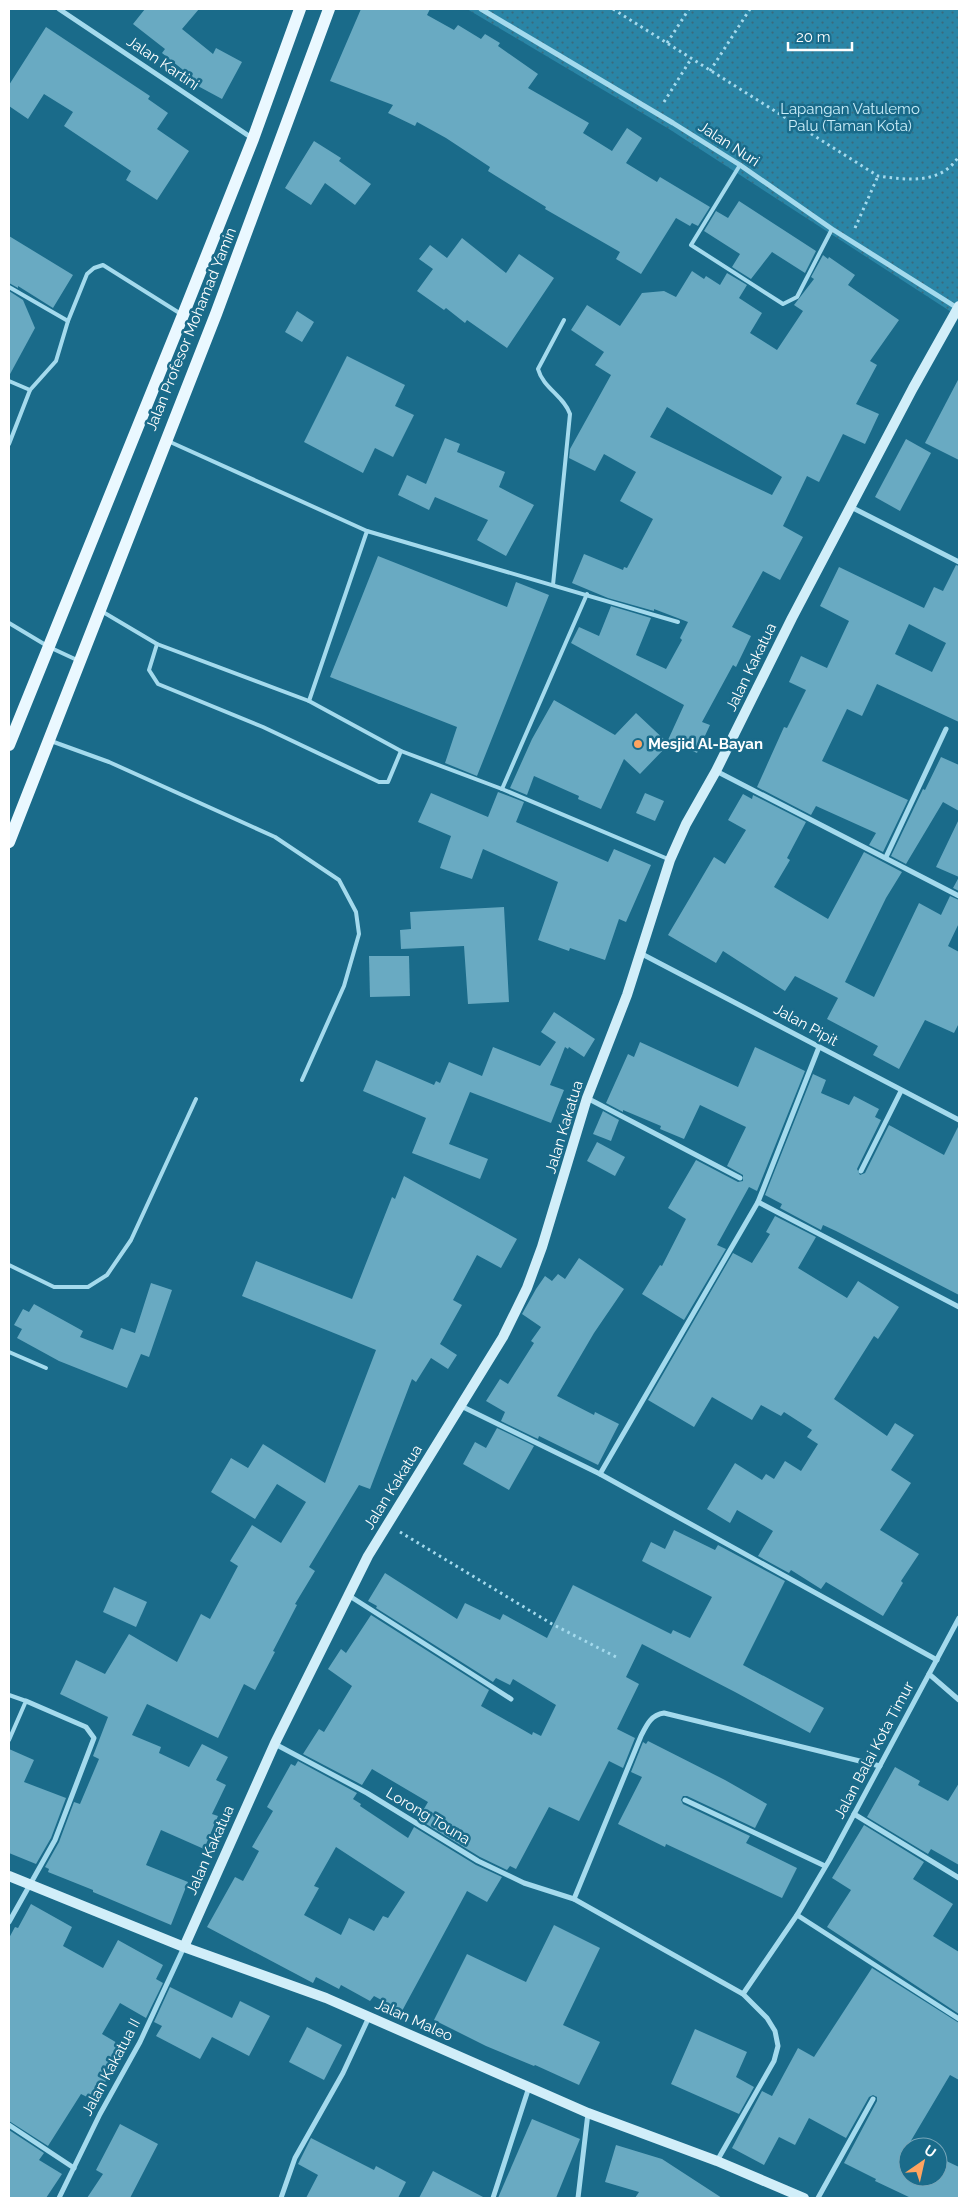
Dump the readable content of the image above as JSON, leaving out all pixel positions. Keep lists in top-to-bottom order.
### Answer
{
  "streets": {
    "main road": ["Jalan Profesor Mohamad Yamin"],
    "street": [
      "Jalan Kartini",
      "Jalan Nuri",
      "Jalan Kakatua",
      "Jalan Pipit",
      "Jalan Balai Kota Timur",
      "Lorong Touna",
      "Jalan Maleo",
      "Jalan Kakatua II"
    ]
  },
  "crossings": [
    ["Jalan Kartini", "Jalan Profesor Mohamad Yamin"],
    ["Jalan Nuri", "Jalan Kakatua"],
    ["Jalan Kakatua", "Jalan Pipit"],
    ["Jalan Kakatua", "Lorong Touna"],
    ["Jalan Kakatua", "Jalan Maleo"],
    ["Jalan Kakatua", "Jalan Kakatua II"],
    ["Jalan Balai Kota Timur", "Lorong Touna"],
    ["Lorong Touna", "Jalan Maleo"],
    ["Jalan Maleo", "Jalan Kakatua II"]
  ],
  "parks": ["Lapangan Vatulemo Palu (Taman Kota)"],
  "places": ["Mesjid Al-Bayan"],
  "scale_bar": "20 m",
  "north": "top right"
}
